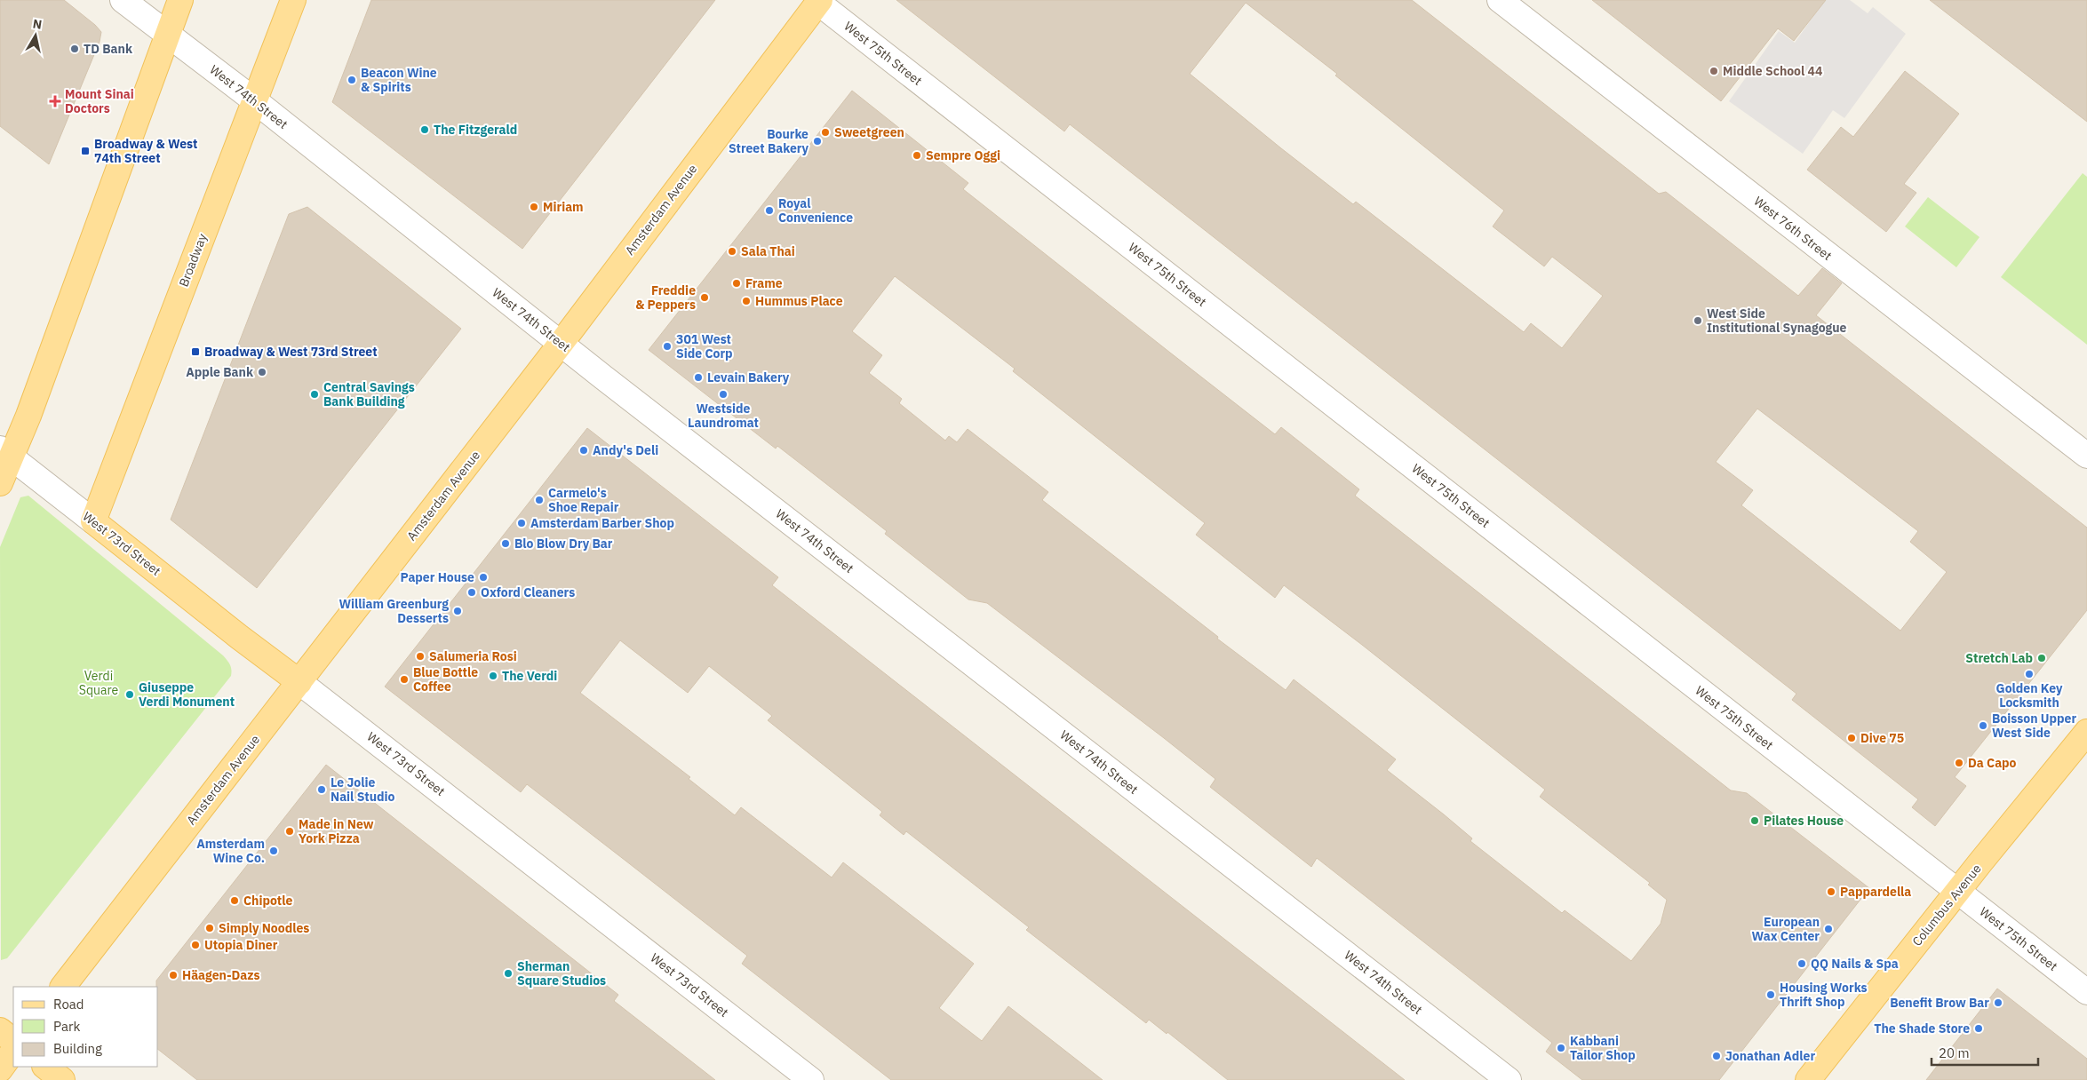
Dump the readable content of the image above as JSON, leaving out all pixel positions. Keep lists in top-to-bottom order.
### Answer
{
  "streets": {
    "main road": [
      "Amsterdam Avenue",
      "Broadway",
      "West 73rd Street",
      "Columbus Avenue"
    ],
    "street": ["West 75th Street", "West 74th Street", "West 76th Street"]
  },
  "crossings": [
    ["West 75th Street", "Amsterdam Avenue"],
    ["West 75th Street", "Columbus Avenue"],
    ["West 74th Street", "Amsterdam Avenue"],
    ["West 74th Street", "Broadway"],
    ["Amsterdam Avenue", "West 73rd Street"],
    ["Broadway", "West 73rd Street"]
  ],
  "parks": ["Verdi Square"],
  "places": {
    "other": [
      "TD Bank",
      "Middle School 44",
      "Beacon Wine & Spirits",
      "The Fitzgerald",
      "Sweetgreen",
      "Bourke Street Bakery",
      "Sempre Oggi",
      "Miriam",
      "Royal Convenience",
      "Sala Thai",
      "Frame",
      "Freddie & Peppers",
      "Hummus Place",
      "West Side Institutional Synagogue",
      "301 West Side Corp",
      "Apple Bank",
      "Levain Bakery",
      "Central Savings Bank Building",
      "Westside Laundromat",
      "Andy's Deli",
      "Carmelo's Shoe Repair",
      "Amsterdam Barber Shop",
      "Blo Blow Dry Bar",
      "Paper House",
      "Oxford Cleaners",
      "William Greenburg Desserts",
      "Salumeria Rosi",
      "Stretch Lab",
      "Golden Key Locksmith",
      "The Verdi",
      "Blue Bottle Coffee",
      "Giuseppe Verdi Monument",
      "Boisson Upper West Side",
      "Dive 75",
      "Da Capo",
      "Le Jolie Nail Studio",
      "Pilates House",
      "Made in New York Pizza",
      "Amsterdam Wine Co.",
      "Pappardella",
      "Chipotle",
      "Simply Noodles",
      "European Wax Center",
      "Utopia Diner",
      "QQ Nails & Spa",
      "Sherman Square Studios",
      "Häagen-Dazs",
      "Housing Works Thrift Shop",
      "Benefit Brow Bar",
      "The Shade Store",
      "Kabbani Tailor Shop",
      "Jonathan Adler"
    ],
    "health": ["Mount Sinai Doctors"],
    "transit": ["Broadway & West 74th Street", "Broadway & West 73rd Street"]
  },
  "legend": ["Road", "Park", "Building"],
  "scale_bar": "20 m",
  "north": "top"
}
